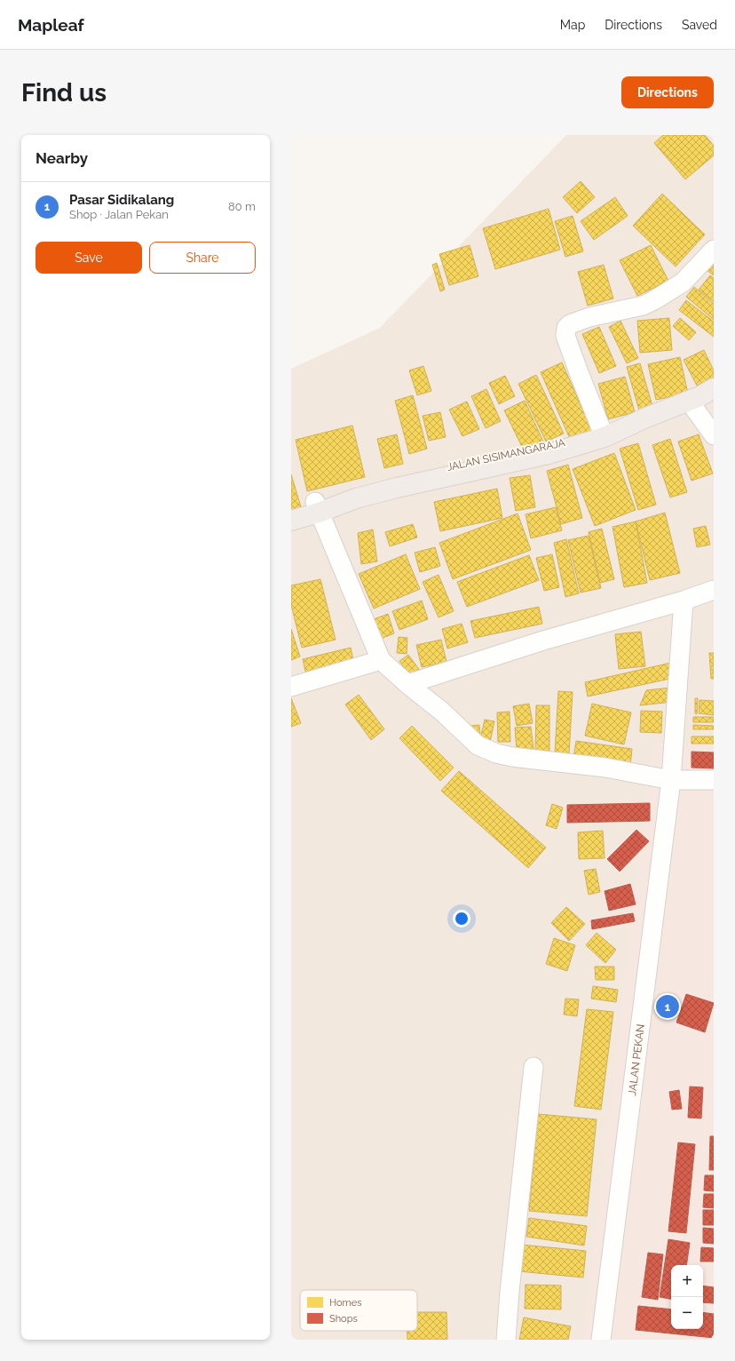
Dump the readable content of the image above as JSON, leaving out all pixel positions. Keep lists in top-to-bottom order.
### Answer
{
  "streets": {
    "highway": ["JALAN SISIMANGARAJA"],
    "street": ["JALAN PEKAN"]
  },
  "legend": ["Homes", "Shops"],
  "page": {
    "header": "Mapleaf",
    "nav": ["Map", "Directions", "Saved"],
    "buttons": [
      "Directions",
      ["Save", "Share"]
    ],
    "title": "Find us",
    "heading": "Nearby",
    "list": [
      {
        "mark": "1",
        "name": "Pasar Sidikalang",
        "note": "Shop · Jalan Pekan",
        "value": "80 m"
      }
    ],
    "pins": "1",
    "map_buttons": ["+", "−"]
  }
}
